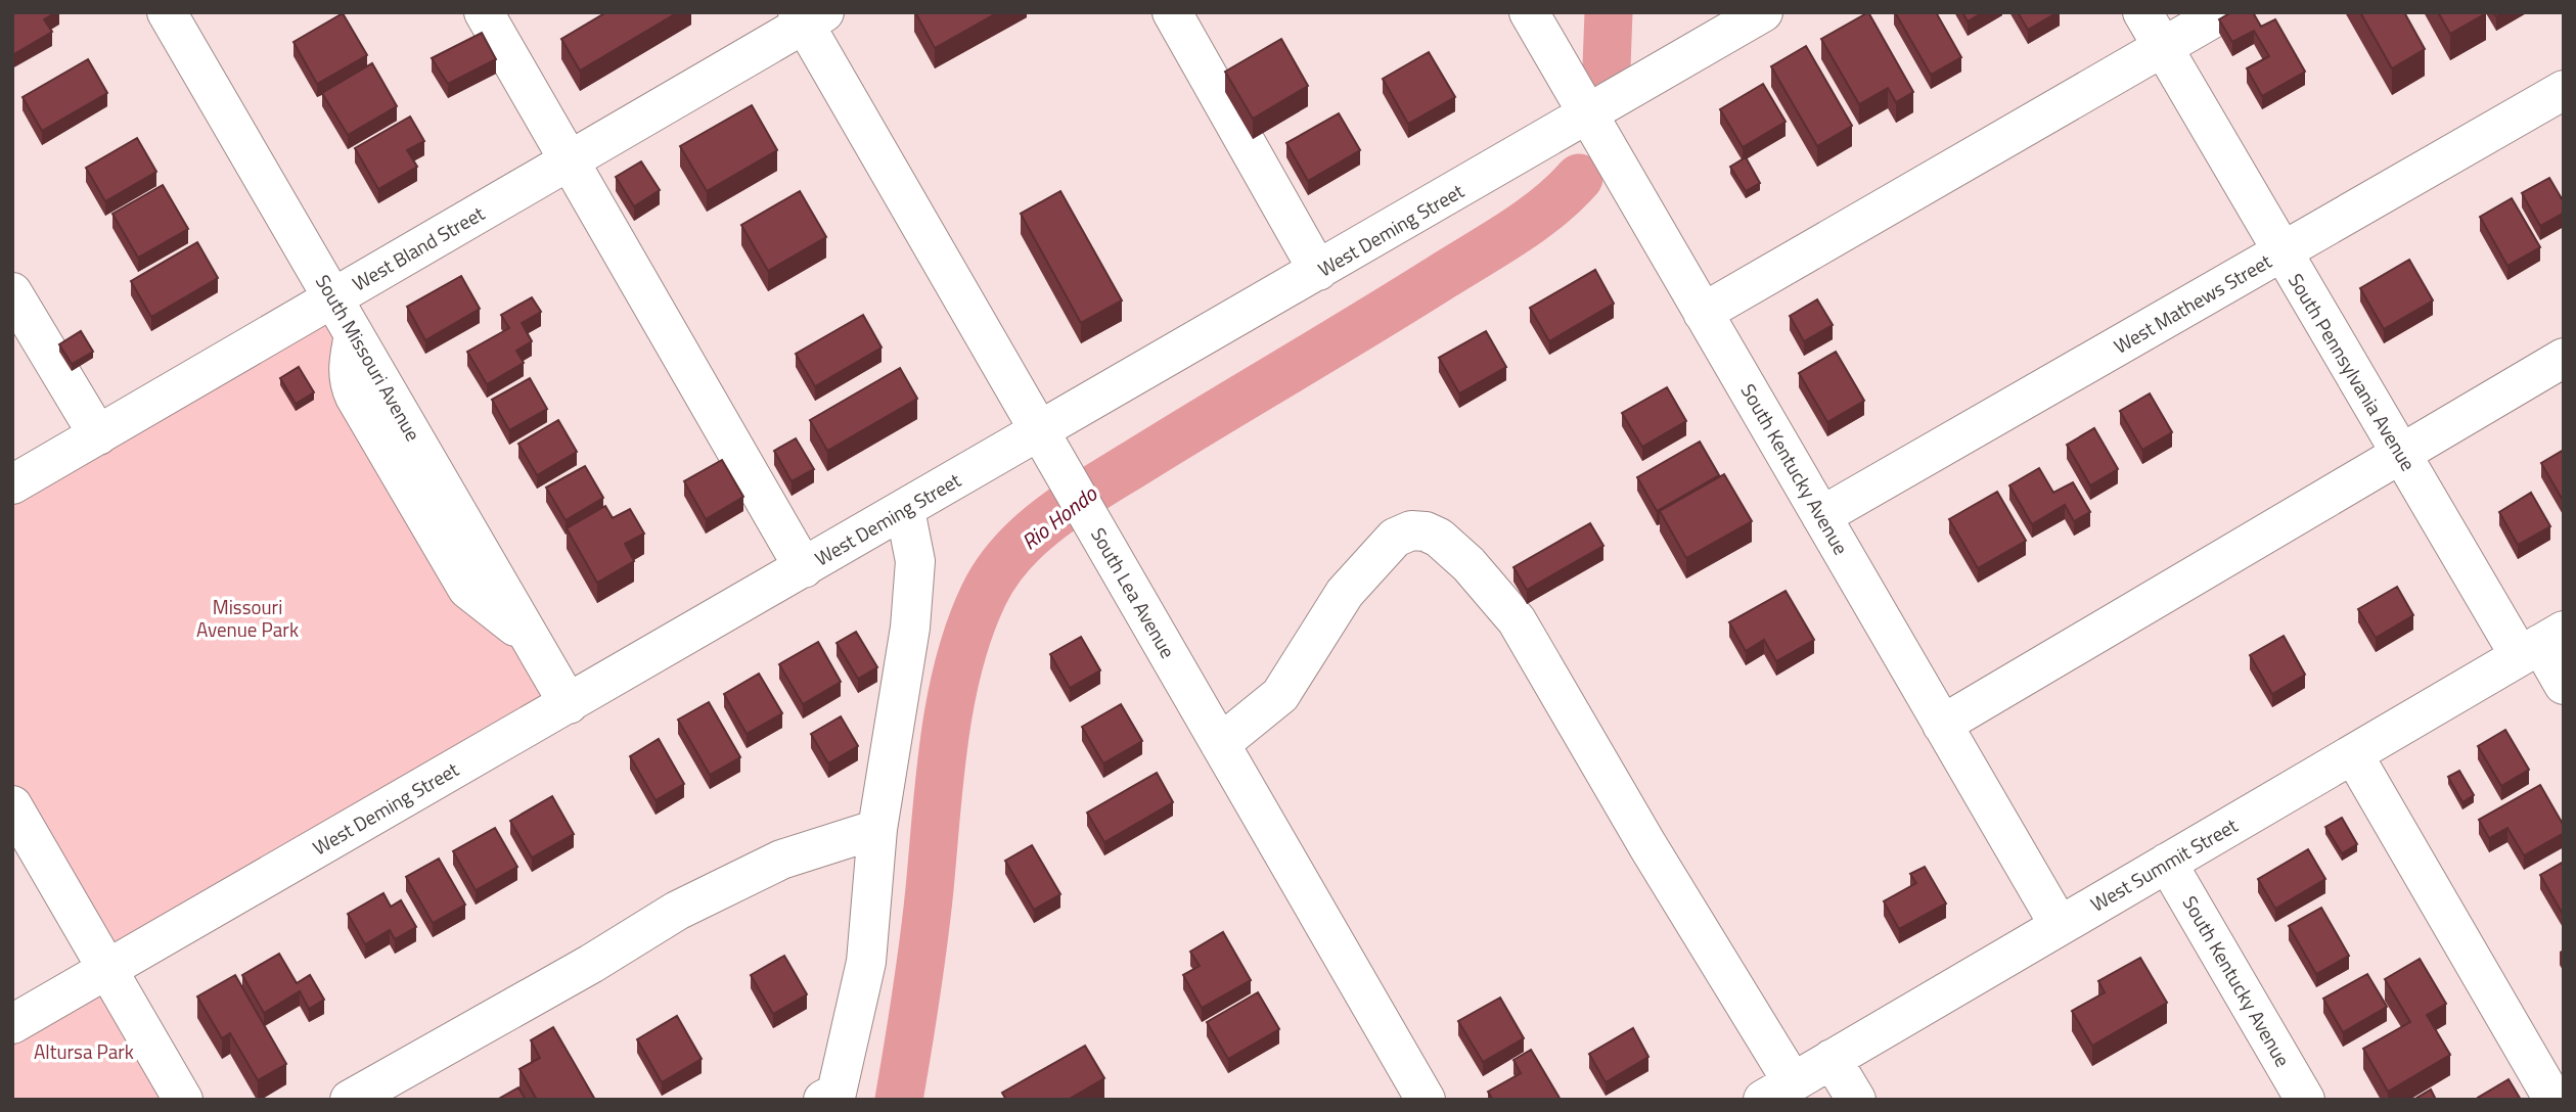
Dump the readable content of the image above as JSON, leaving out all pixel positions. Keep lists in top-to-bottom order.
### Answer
{
  "streets": {
    "street": [
      "West Deming Street",
      "West Bland Street",
      "West Mathews Street",
      "South Missouri Avenue",
      "South Pennsylvania Avenue",
      "South Kentucky Avenue",
      "South Lea Avenue",
      "West Summit Street"
    ]
  },
  "crossings": [
    ["West Deming Street", "South Missouri Avenue"],
    ["West Deming Street", "South Kentucky Avenue"],
    ["West Deming Street", "South Lea Avenue"],
    ["West Bland Street", "South Missouri Avenue"],
    ["West Bland Street", "South Lea Avenue"],
    ["West Mathews Street", "South Pennsylvania Avenue"],
    ["West Mathews Street", "South Kentucky Avenue"],
    ["South Pennsylvania Avenue", "West Summit Street"],
    ["South Kentucky Avenue", "West Summit Street"]
  ],
  "water": ["Rio Hondo"],
  "parks": ["Missouri Avenue Park", "Altursa Park"]
}
